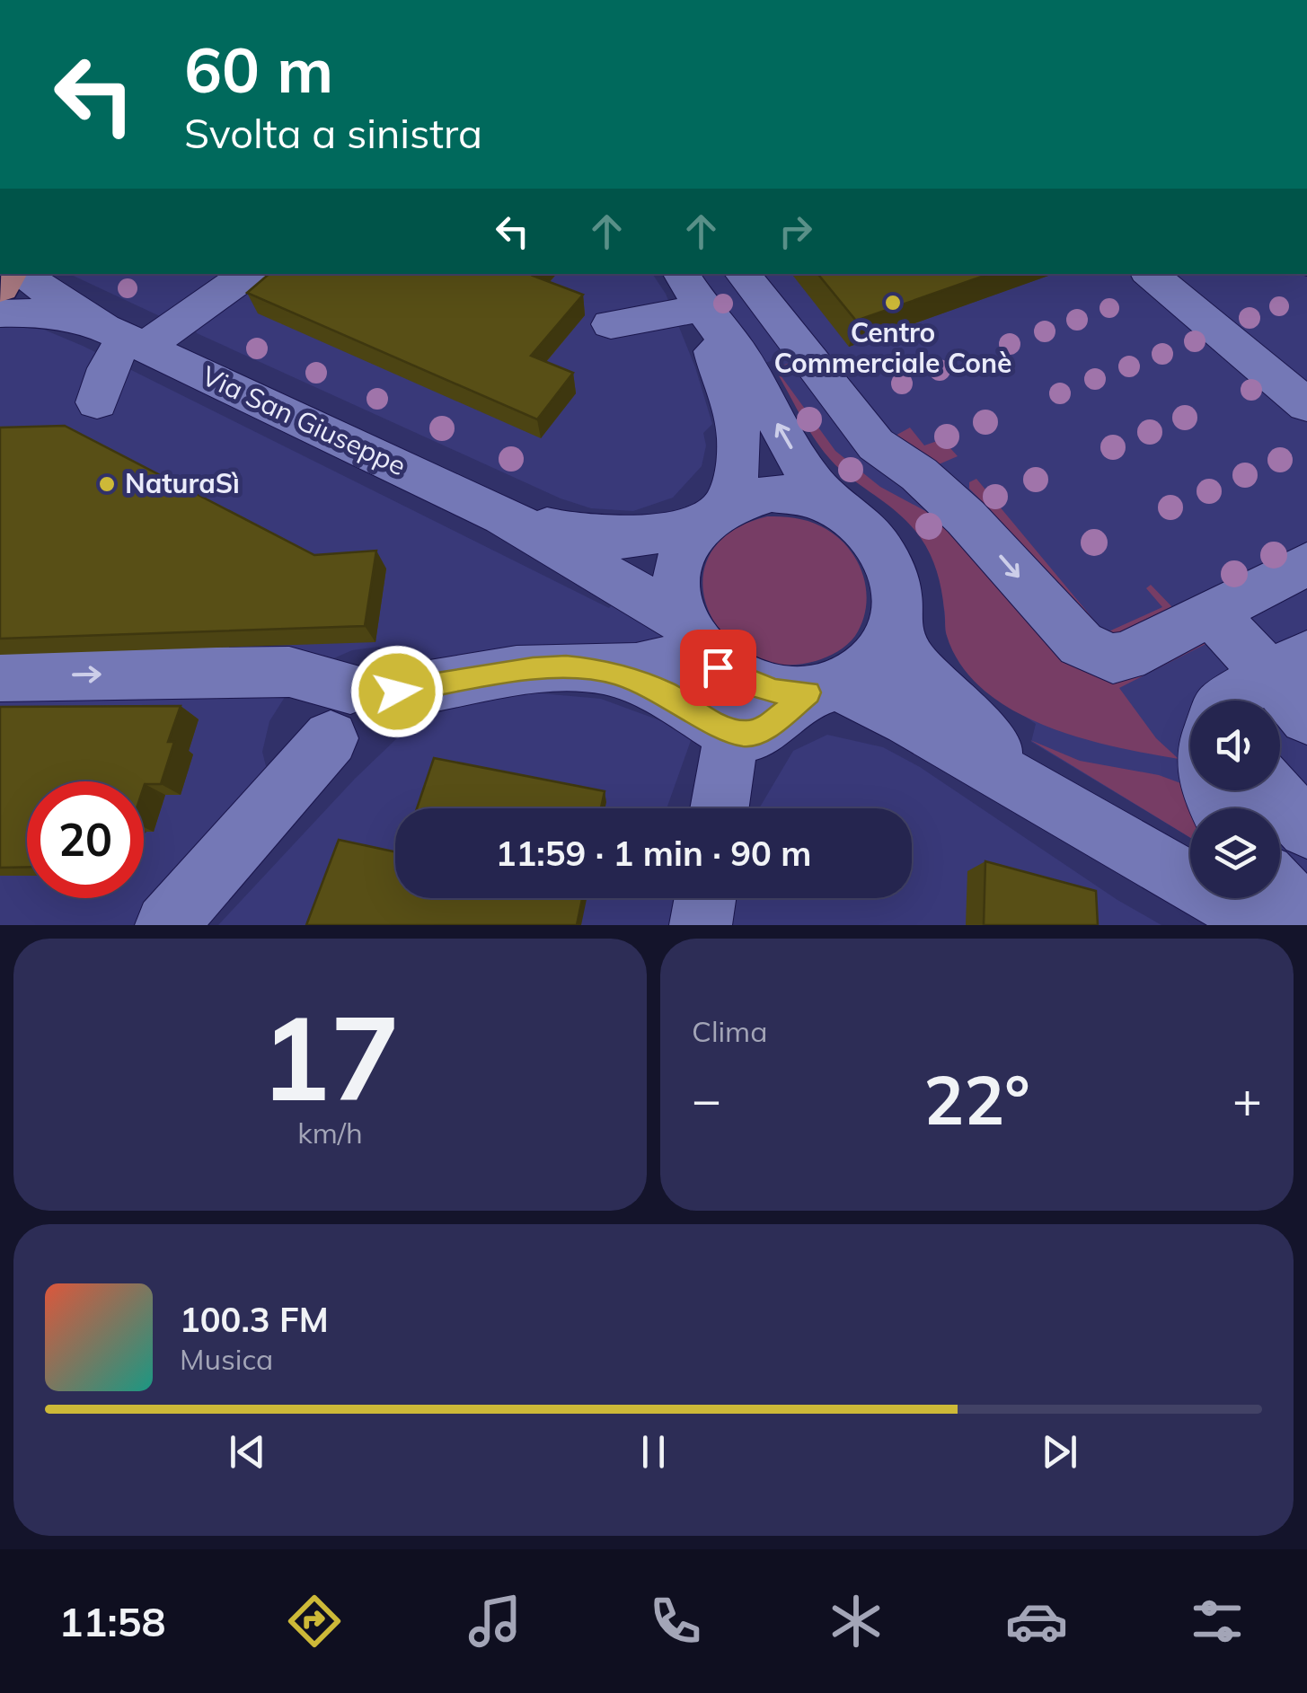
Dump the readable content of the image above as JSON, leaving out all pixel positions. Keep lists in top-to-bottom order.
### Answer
{
  "streets": {
    "street": ["Via San Giuseppe"]
  },
  "places": ["Centro Commerciale Conè", "NaturaSì"],
  "page": {
    "turn": ["60 m", "Svolta a sinistra"],
    "limit": "20",
    "trip": "11:59 · 1 min · 90 m",
    "tile": [
      ["17", "km/h"],
      "Clima"
    ],
    "heat": ["−", "22°", "+"],
    "song": ["100.3 FM", "Musica"],
    "tabs": "11:58"
  }
}
